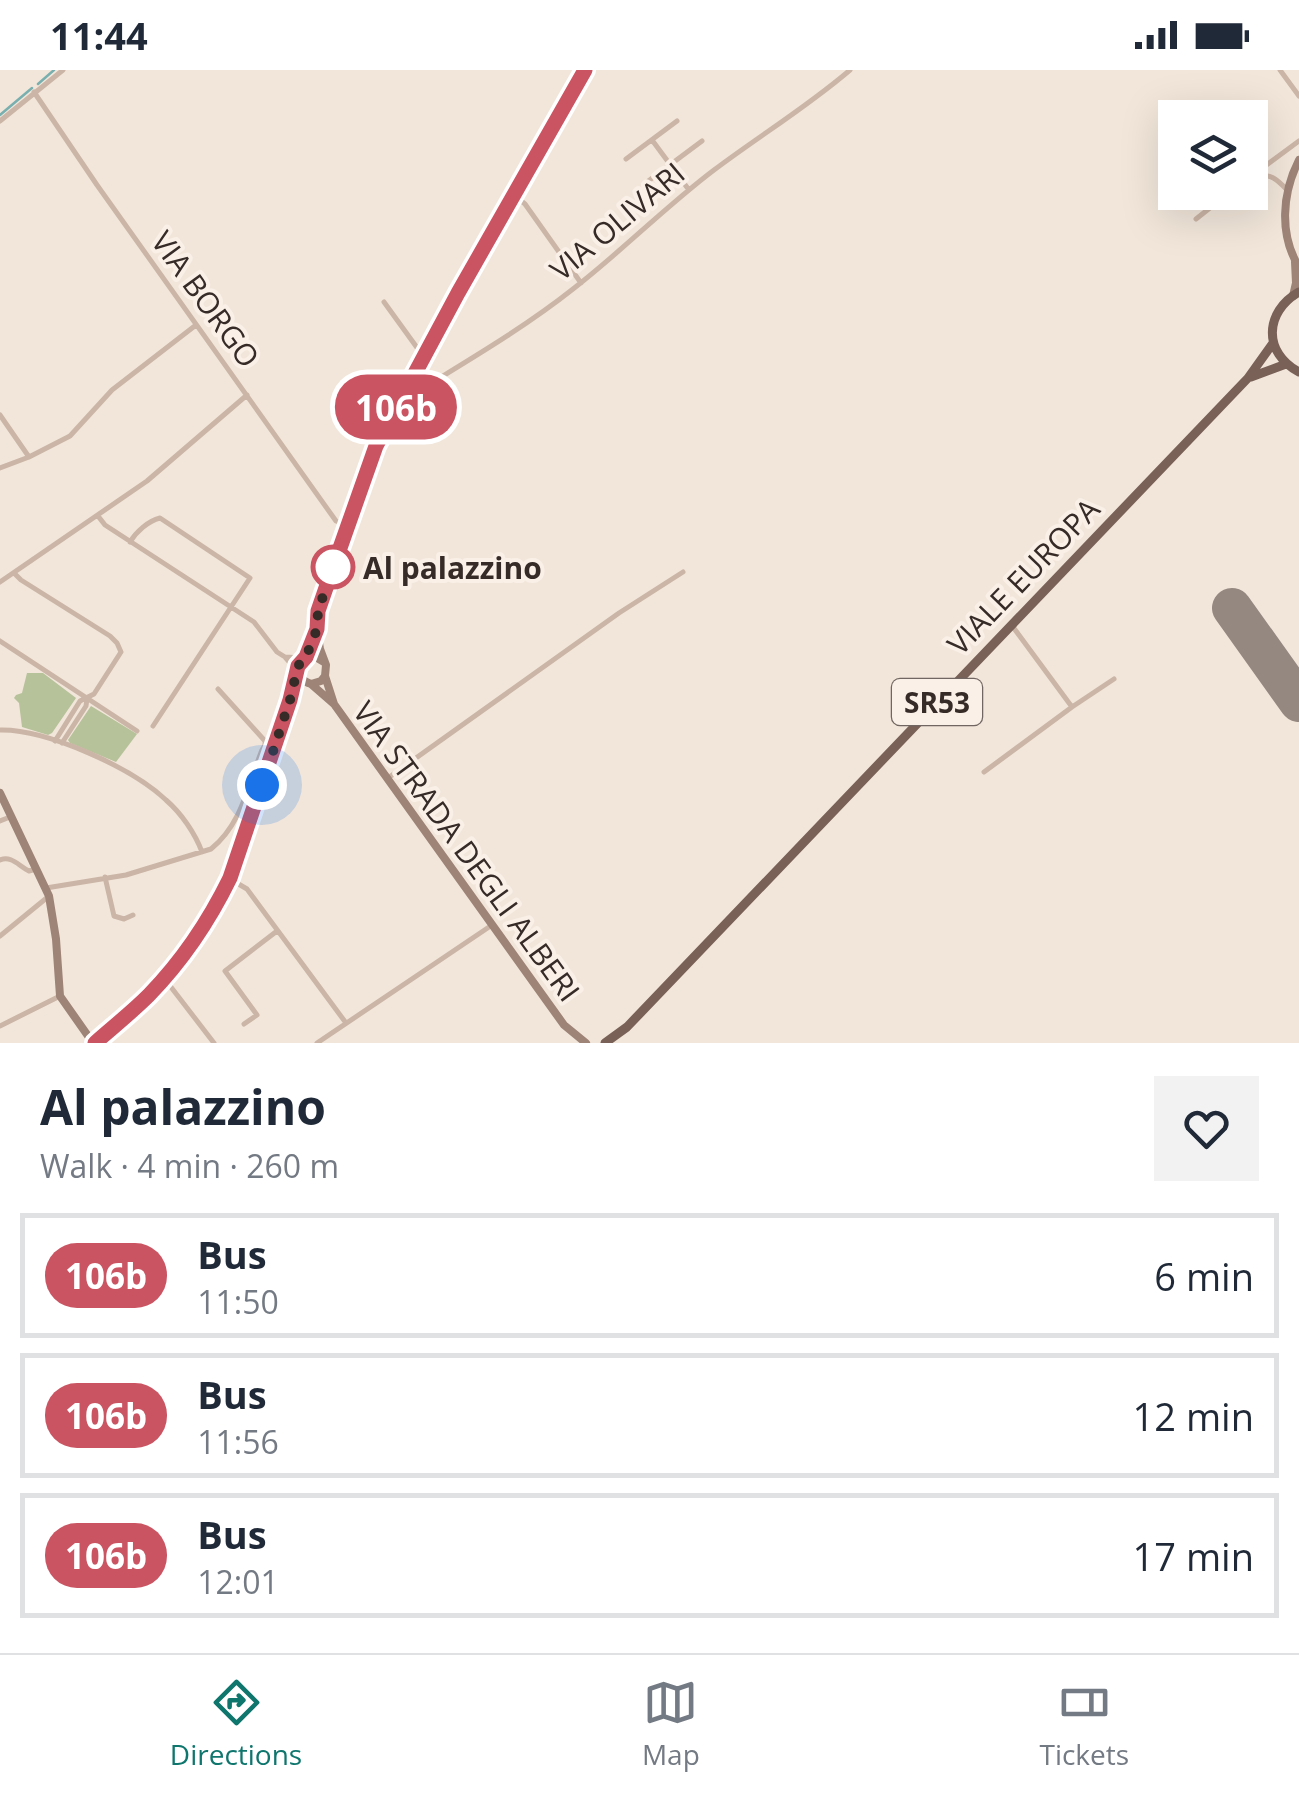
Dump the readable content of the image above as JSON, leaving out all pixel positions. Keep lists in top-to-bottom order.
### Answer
{
  "streets": {
    "main road": ["VIALE EUROPA", "SR53", "VIA STRADA DEGLI ALBERI"],
    "street": ["VIA OLIVARI", "VIA BORGO"]
  },
  "crossings": [
    ["VIALE EUROPA", "SR53"]
  ],
  "places": ["Al palazzino"],
  "lines": ["bus line 106b"],
  "page": {
    "status": "11:44",
    "on_map": "106b",
    "heading": ["Al palazzino", "Walk · 4 min · 260 m"],
    "list": [
      {
        "mark": "106b",
        "name": "Bus",
        "note": "11:50",
        "value": "6 min"
      },
      {
        "mark": "106b",
        "name": "Bus",
        "note": "11:56",
        "value": "12 min"
      },
      {
        "mark": "106b",
        "name": "Bus",
        "note": "12:01",
        "value": "17 min"
      }
    ],
    "tabs": ["Directions", "Map", "Tickets"]
  }
}
